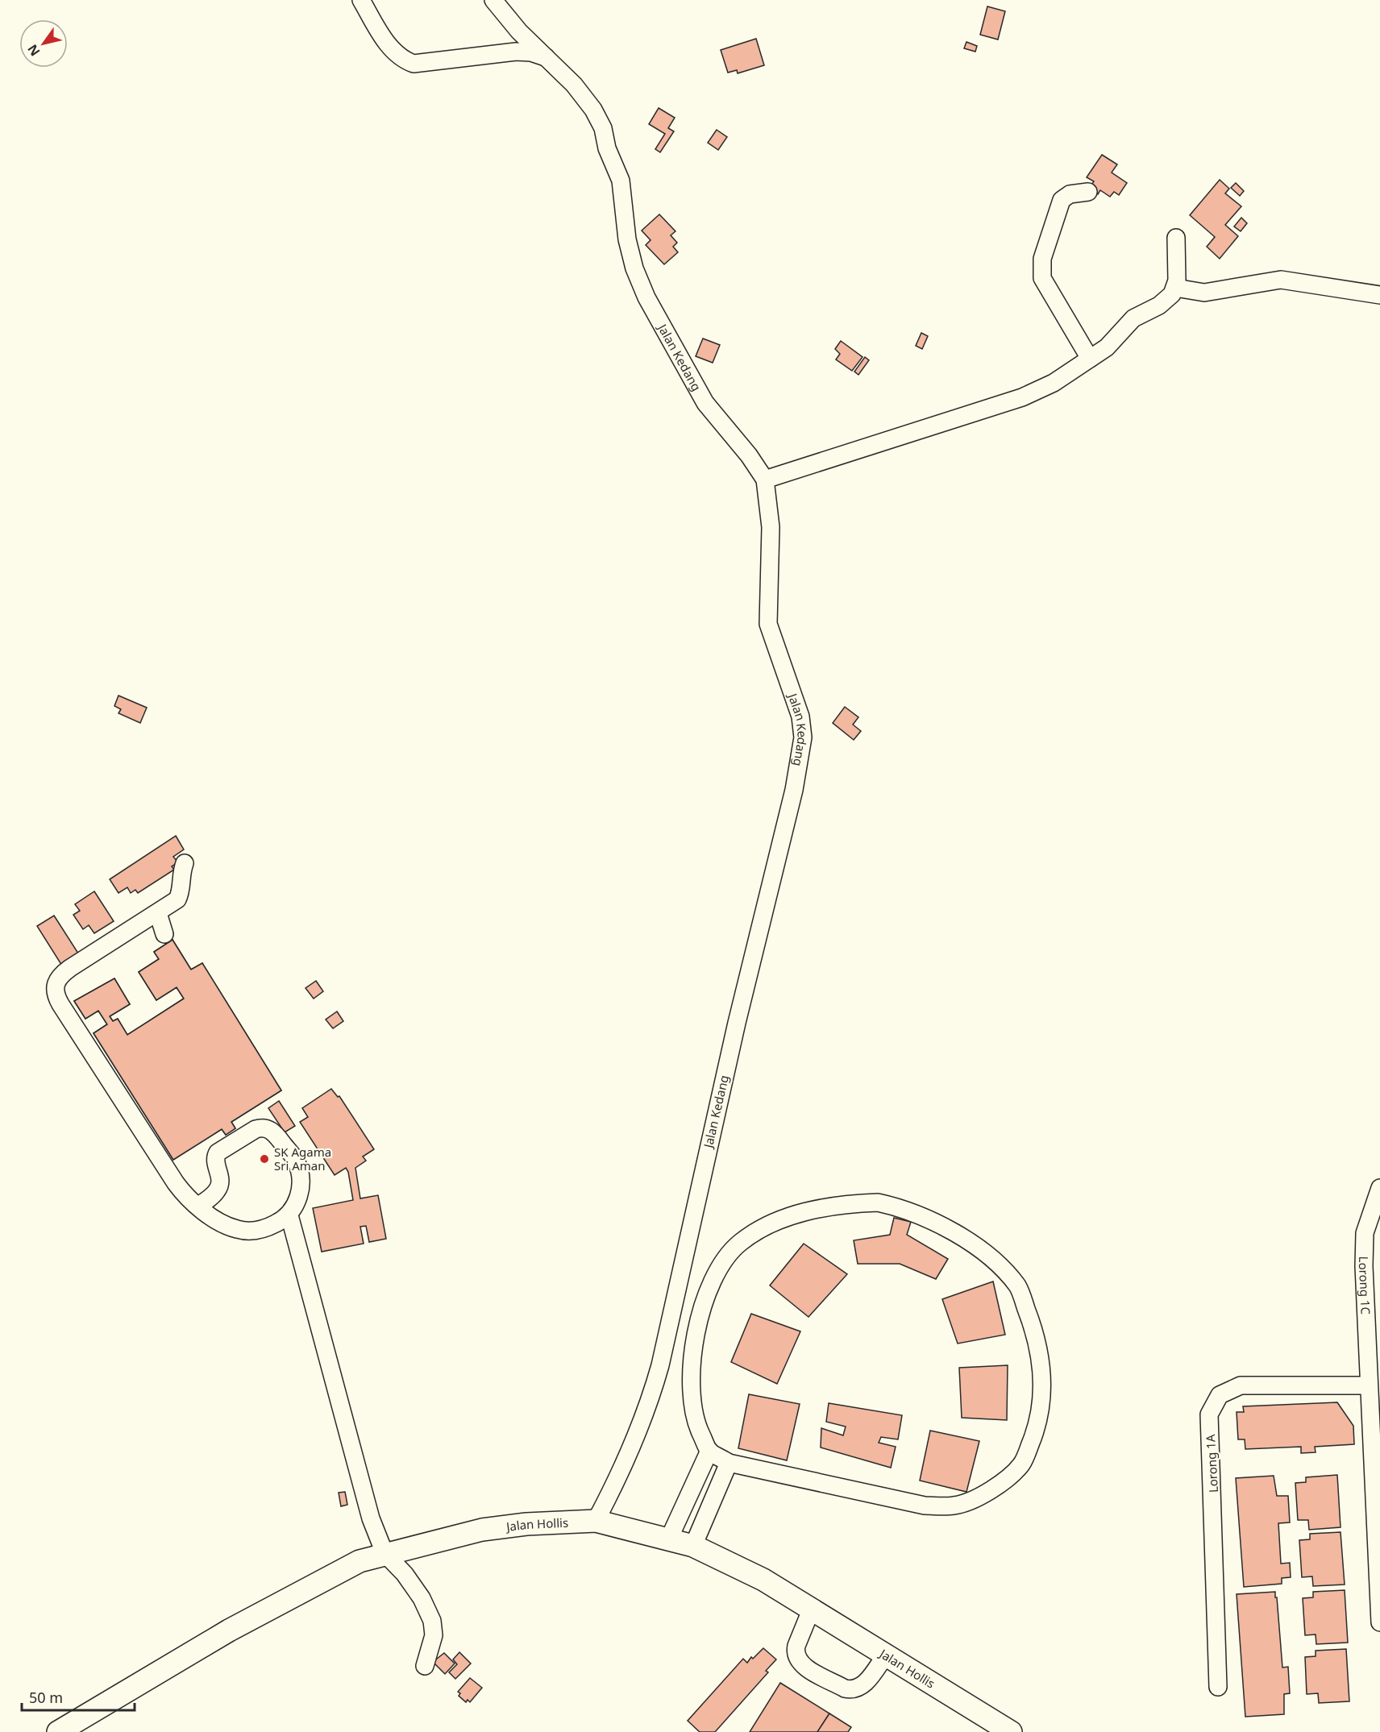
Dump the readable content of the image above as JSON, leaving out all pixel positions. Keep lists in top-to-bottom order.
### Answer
{
  "streets": {
    "main road": ["Jalan Hollis"],
    "street": ["Jalan Kedang", "Lorong 1C", "Lorong 1A"]
  },
  "crossings": [
    ["Jalan Kedang", "Jalan Hollis"],
    ["Lorong 1C", "Lorong 1A"]
  ],
  "places": ["SK Agama Sri Aman"],
  "scale_bar": "50 m",
  "north": "bottom left"
}
